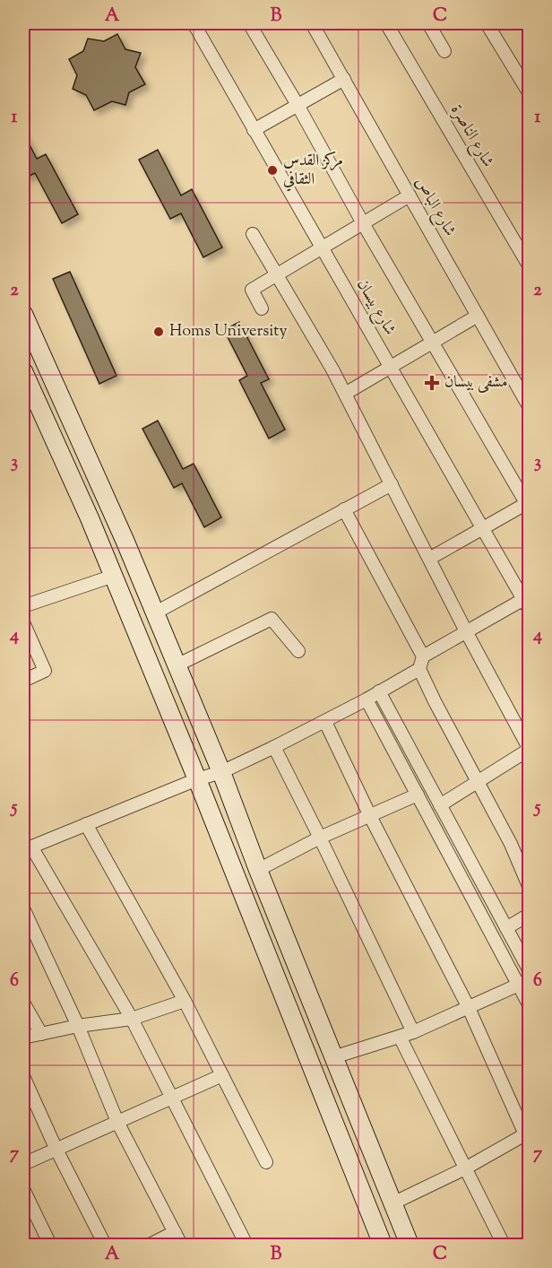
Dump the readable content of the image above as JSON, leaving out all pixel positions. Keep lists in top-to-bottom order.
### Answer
{
  "streets": {
    "street": ["شارع الناصرة", "شارع الباص", "شارع بيسان"]
  },
  "places": {
    "other": ["مركز القدس الثقافي", "Homs University"],
    "health": ["مشفى بيسان"]
  },
  "grid": {
    "columns": ["A", "B", "C"],
    "rows": [
      "1",
      "2",
      "3",
      "4",
      "5",
      "6",
      "7"
    ]
  }
}
